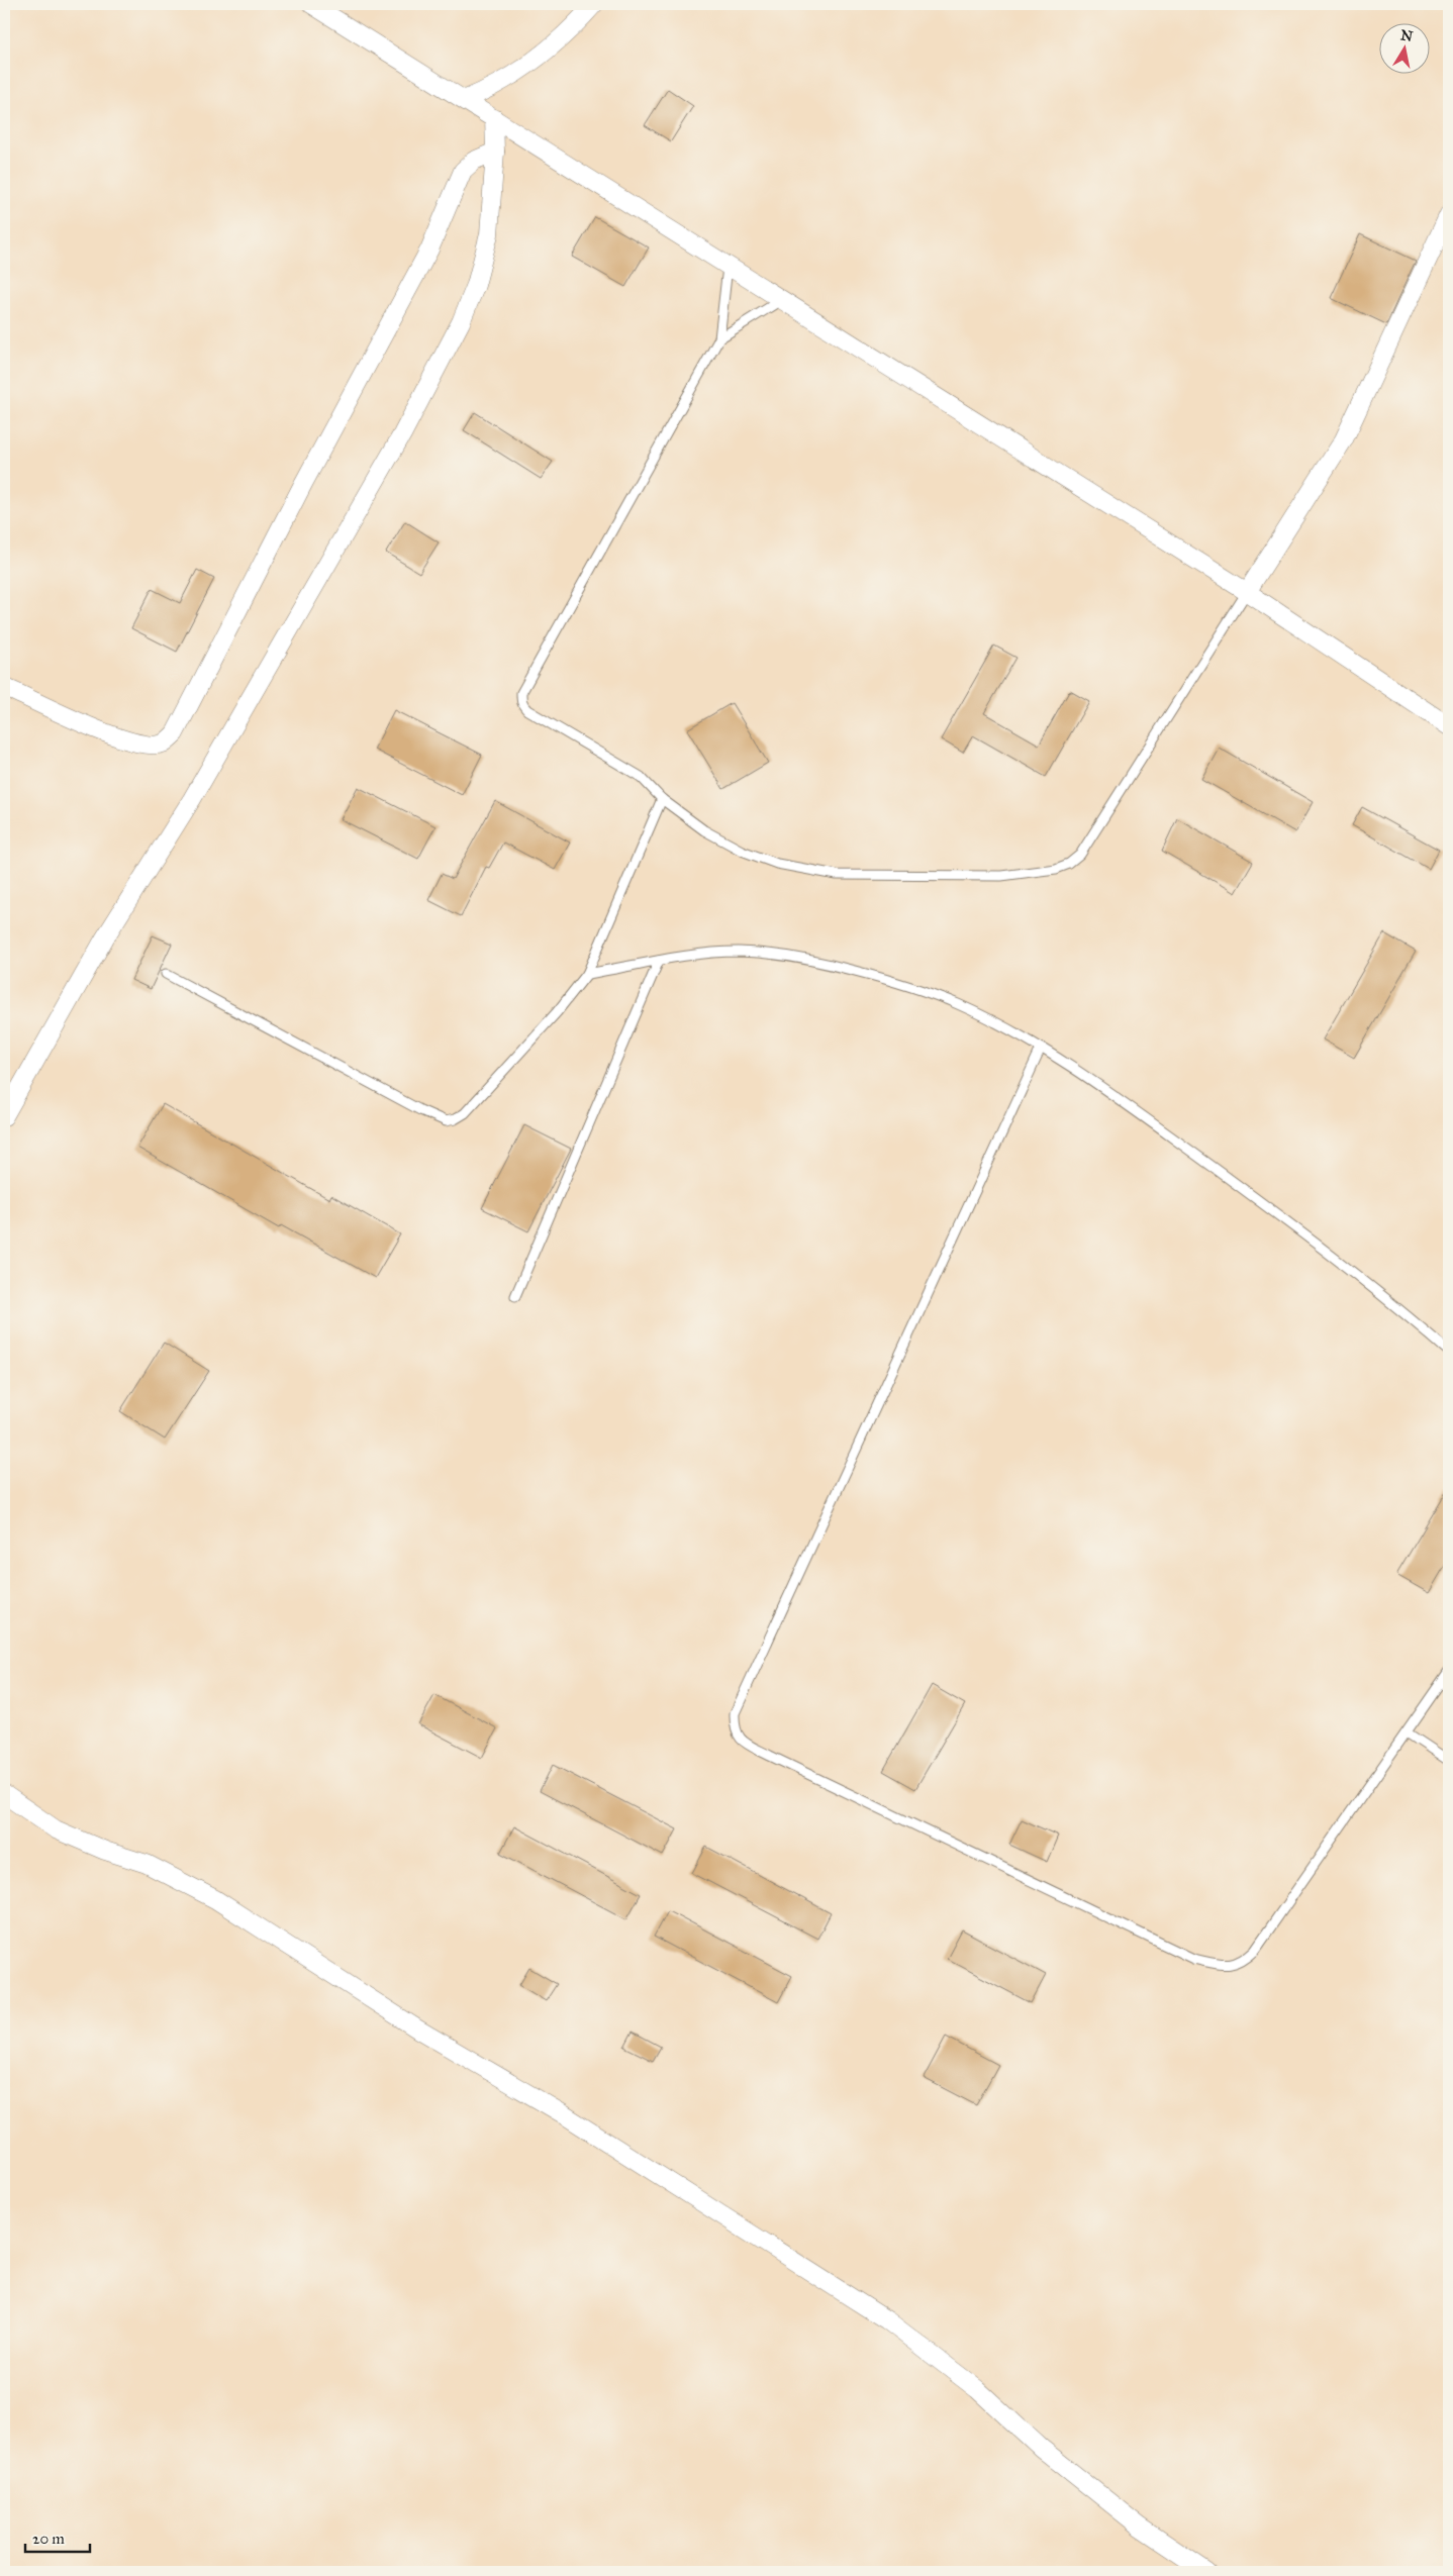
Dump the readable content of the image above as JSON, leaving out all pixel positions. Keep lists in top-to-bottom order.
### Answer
{
  "scale_bar": "20 m",
  "north": "top"
}
